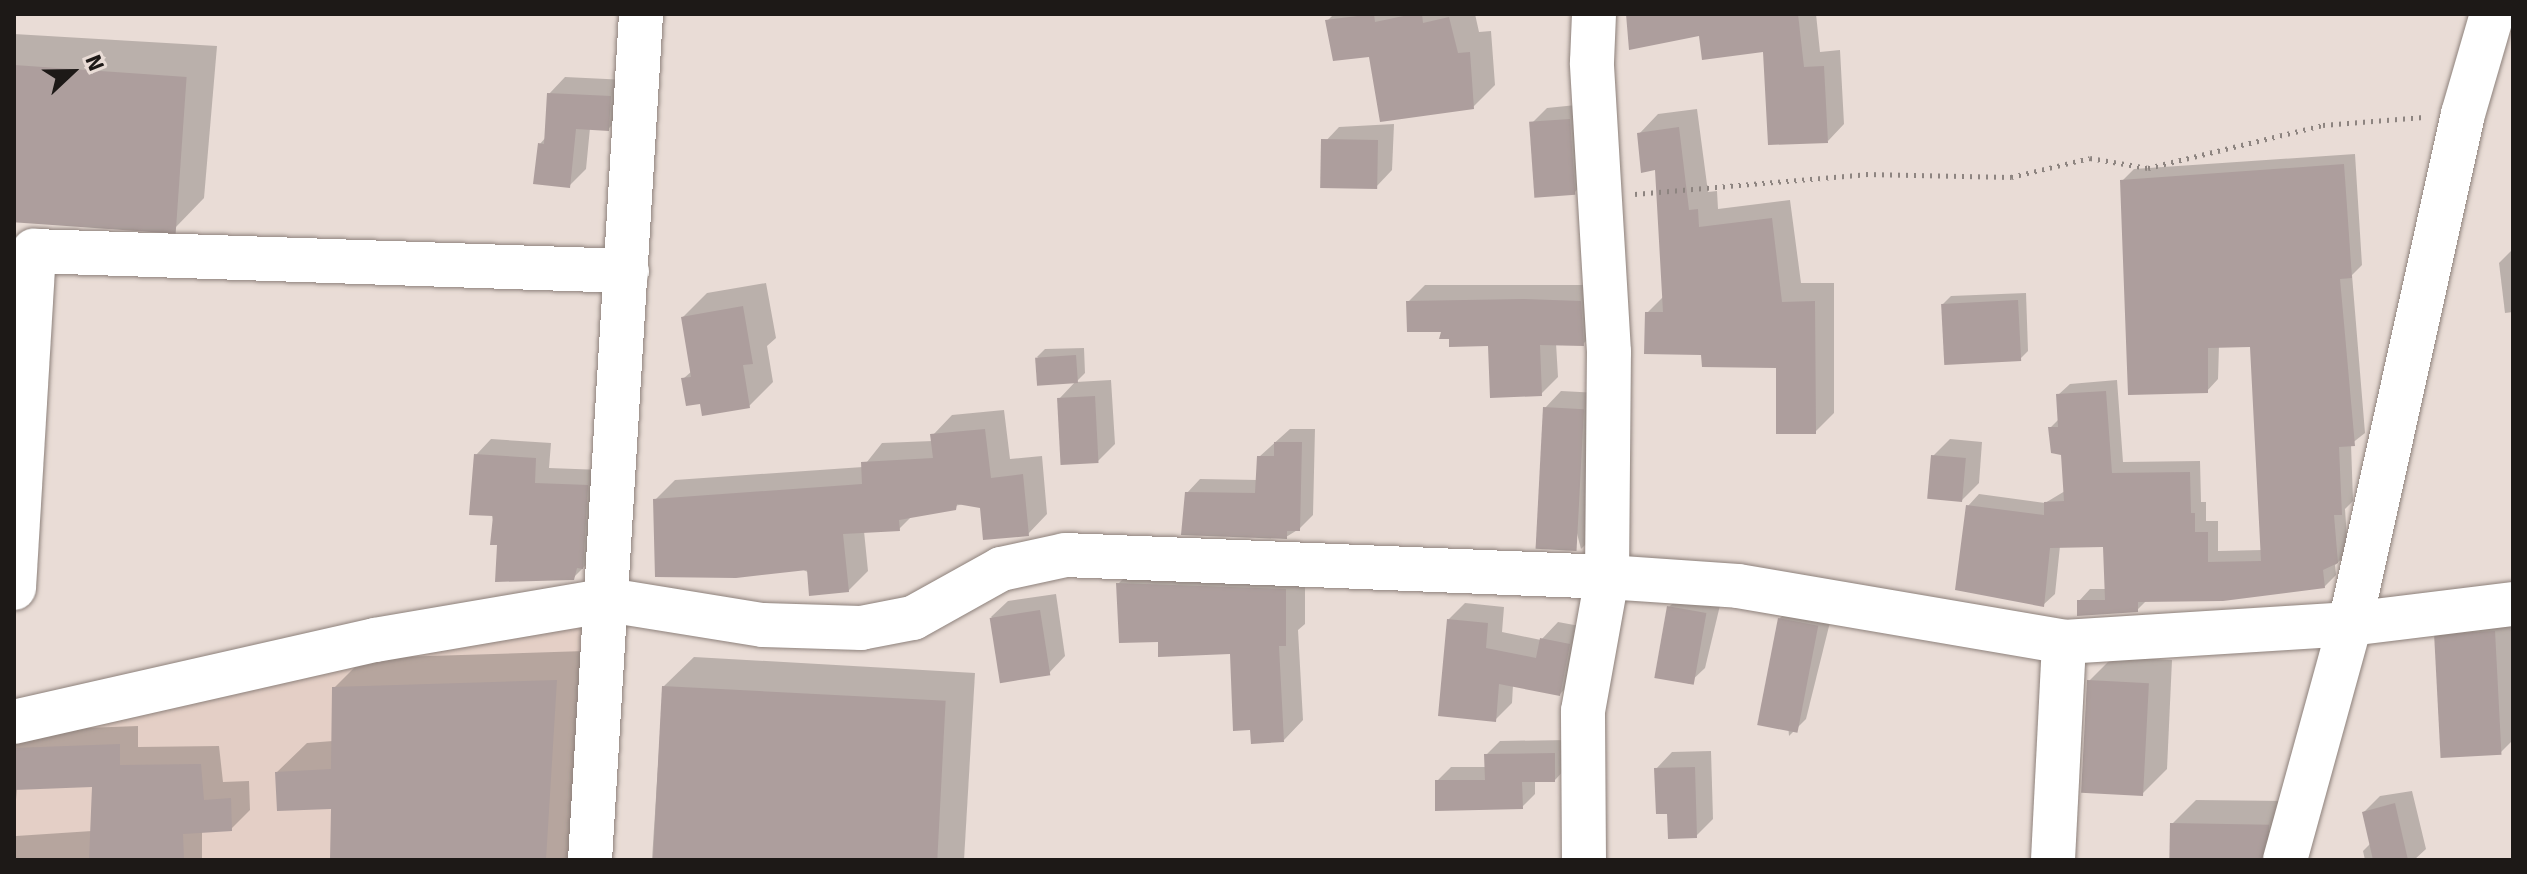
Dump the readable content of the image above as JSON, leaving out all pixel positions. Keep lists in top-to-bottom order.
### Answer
{
  "north": "right"
}
